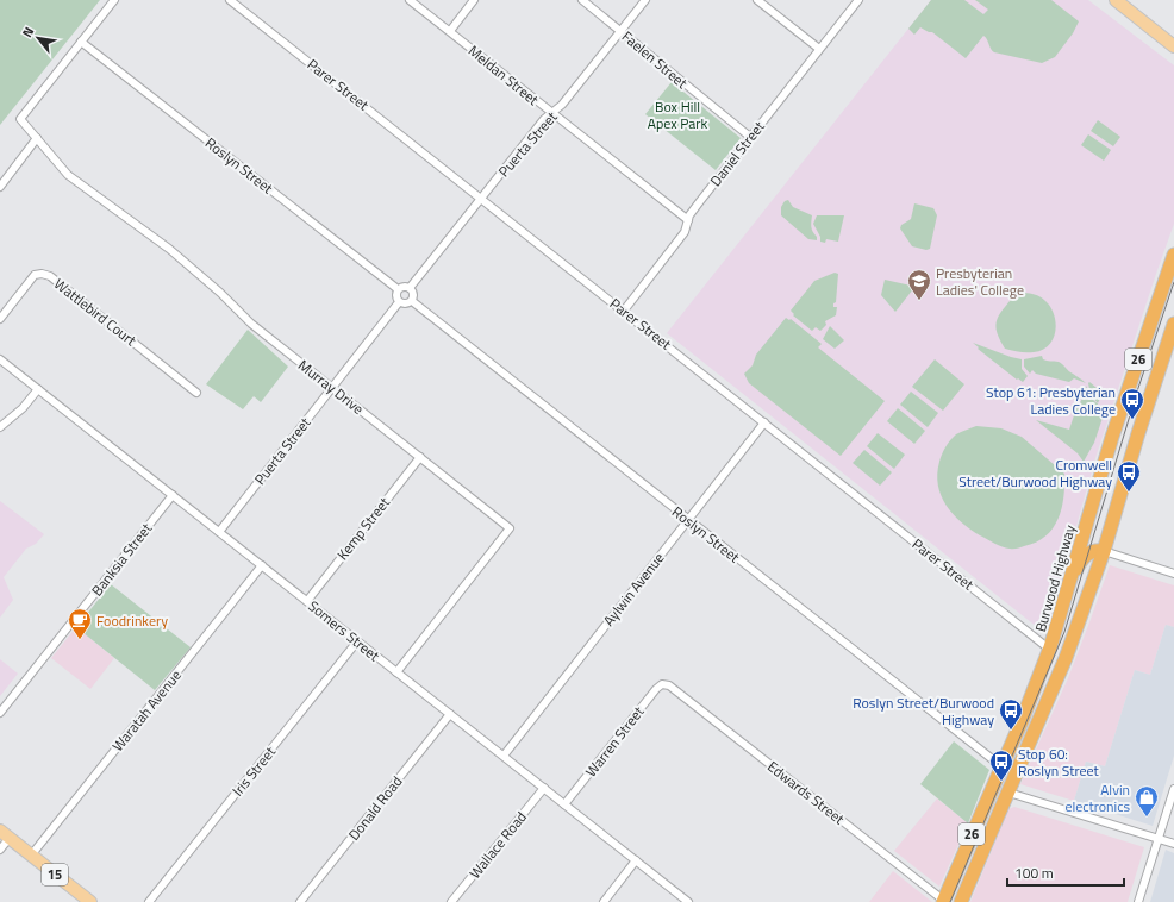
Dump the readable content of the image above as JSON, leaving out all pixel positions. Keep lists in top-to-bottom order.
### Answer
{
  "streets": {
    "highway": ["26", "Burwood Highway"],
    "main road": ["15"],
    "street": [
      "Faelen Street",
      "Meldan Street",
      "Parer Street",
      "Puerta Street",
      "Daniel Street",
      "Roslyn Street",
      "Wattlebird Court",
      "Murray Drive",
      "Kemp Street",
      "Banksia Street",
      "Aylwin Avenue",
      "Somers Street",
      "Waratah Avenue",
      "Warren Street",
      "Iris Street",
      "Edwards Street",
      "Donald Road",
      "Wallace Road"
    ]
  },
  "crossings": [
    ["Faelen Street", "Puerta Street"],
    ["Faelen Street", "Daniel Street"],
    ["Meldan Street", "Puerta Street"],
    ["Meldan Street", "Daniel Street"],
    ["Parer Street", "Puerta Street"],
    ["Parer Street", "Daniel Street"],
    ["Parer Street", "Burwood Highway"],
    ["Parer Street", "Aylwin Avenue"],
    ["Puerta Street", "Roslyn Street"],
    ["Puerta Street", "Murray Drive"],
    ["Puerta Street", "Somers Street"],
    ["Roslyn Street", "Murray Drive"],
    ["Roslyn Street", "Burwood Highway"],
    ["Roslyn Street", "Aylwin Avenue"],
    ["Murray Drive", "Kemp Street"],
    ["Murray Drive", "Somers Street"],
    ["Kemp Street", "Somers Street"],
    ["Banksia Street", "Somers Street"],
    ["Burwood Highway", "Edwards Street"],
    ["Aylwin Avenue", "Somers Street"],
    ["Somers Street", "Waratah Avenue"],
    ["Somers Street", "Warren Street"],
    ["Somers Street", "Iris Street"],
    ["Somers Street", "Donald Road"],
    ["Somers Street", "Wallace Road"],
    ["Waratah Avenue", "15"],
    ["Warren Street", "Edwards Street"]
  ],
  "parks": ["Box Hill Apex Park"],
  "places": {
    "school or university": ["Presbyterian Ladies' College"],
    "bus stop": [
      "Stop 61: Presbyterian Ladies College",
      "Cromwell Street/Burwood Highway",
      "Roslyn Street/Burwood Highway",
      "Stop 60: Roslyn Street"
    ],
    "cafe": ["Foodrinkery"],
    "shop": ["Alvin electronics"]
  },
  "scale_bar": "100 m",
  "north": "top left"
}
